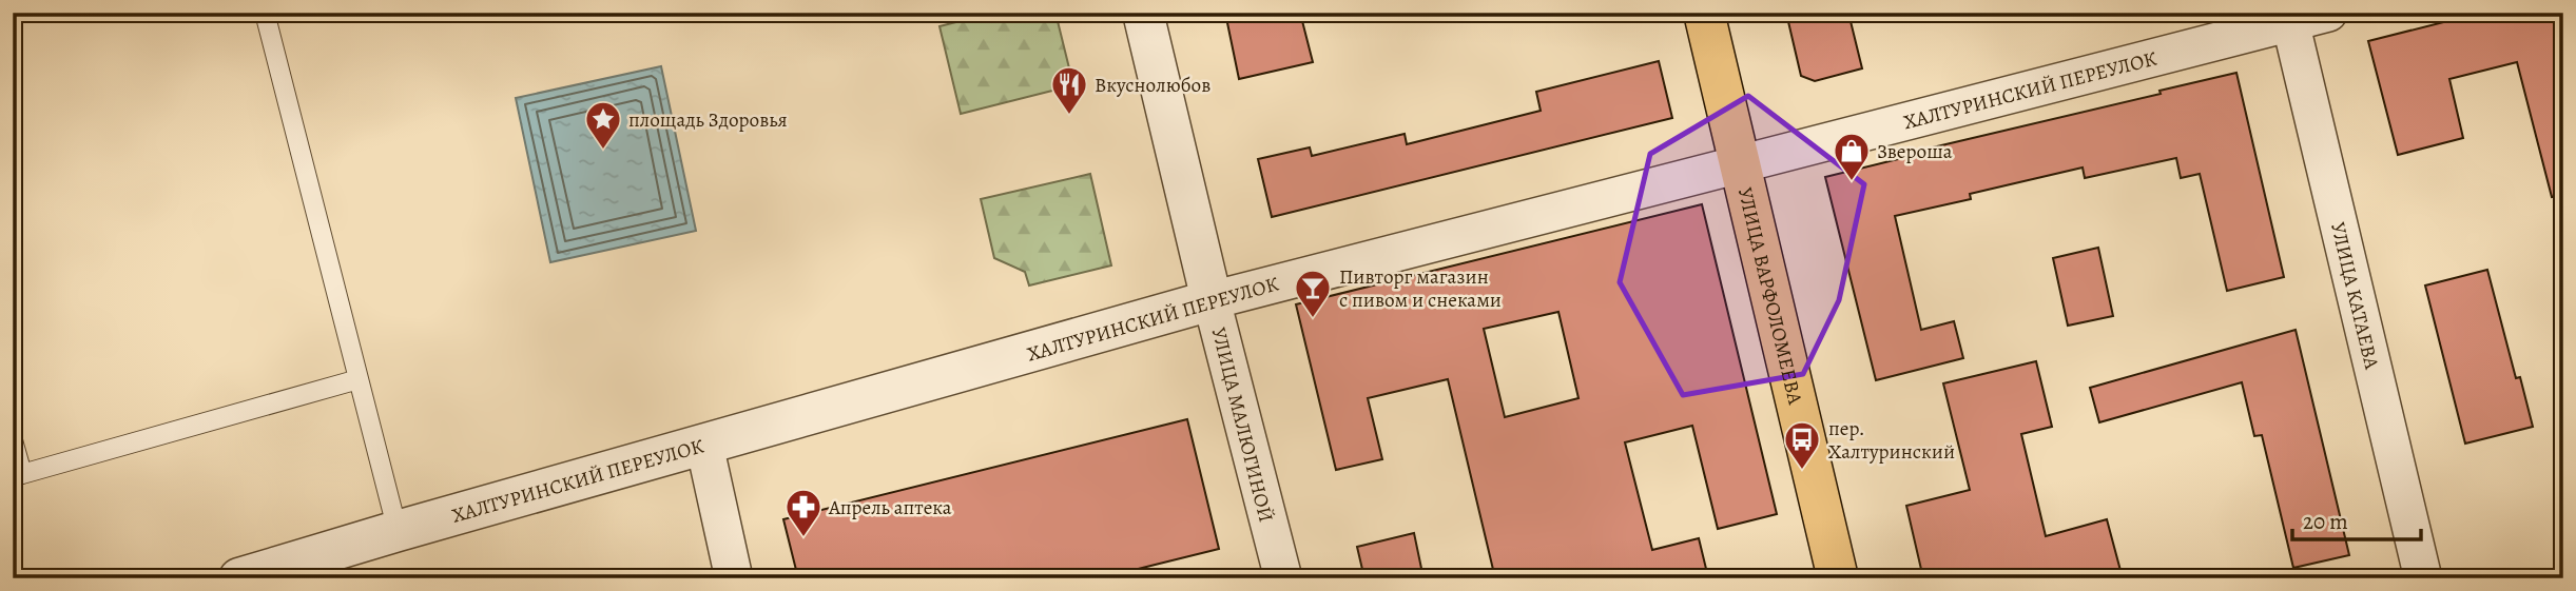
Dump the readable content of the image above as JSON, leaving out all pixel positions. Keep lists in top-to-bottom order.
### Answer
{
  "streets": {
    "main road": ["УЛИЦА ВАРФОЛОМЕЕВА"],
    "street": ["ХАЛТУРИНСКИЙ ПЕРЕУЛОК", "УЛИЦА КАТАЕВА", "УЛИЦА МАЛЮГИНОЙ"]
  },
  "crossings": [
    ["ХАЛТУРИНСКИЙ ПЕРЕУЛОК", "УЛИЦА ВАРФОЛОМЕЕВА"],
    ["ХАЛТУРИНСКИЙ ПЕРЕУЛОК", "УЛИЦА КАТАЕВА"],
    ["ХАЛТУРИНСКИЙ ПЕРЕУЛОК", "УЛИЦА МАЛЮГИНОЙ"]
  ],
  "places": {
    "restaurant": ["Вкуснолюбов"],
    "place": ["площадь Здоровья"],
    "shop": ["Звероша"],
    "bar": ["Пивторг магазин с пивом и снеками"],
    "bus stop": ["пер. Халтуринский"],
    "pharmacy": ["Апрель аптека"]
  },
  "scale_bar": "20 m"
}
